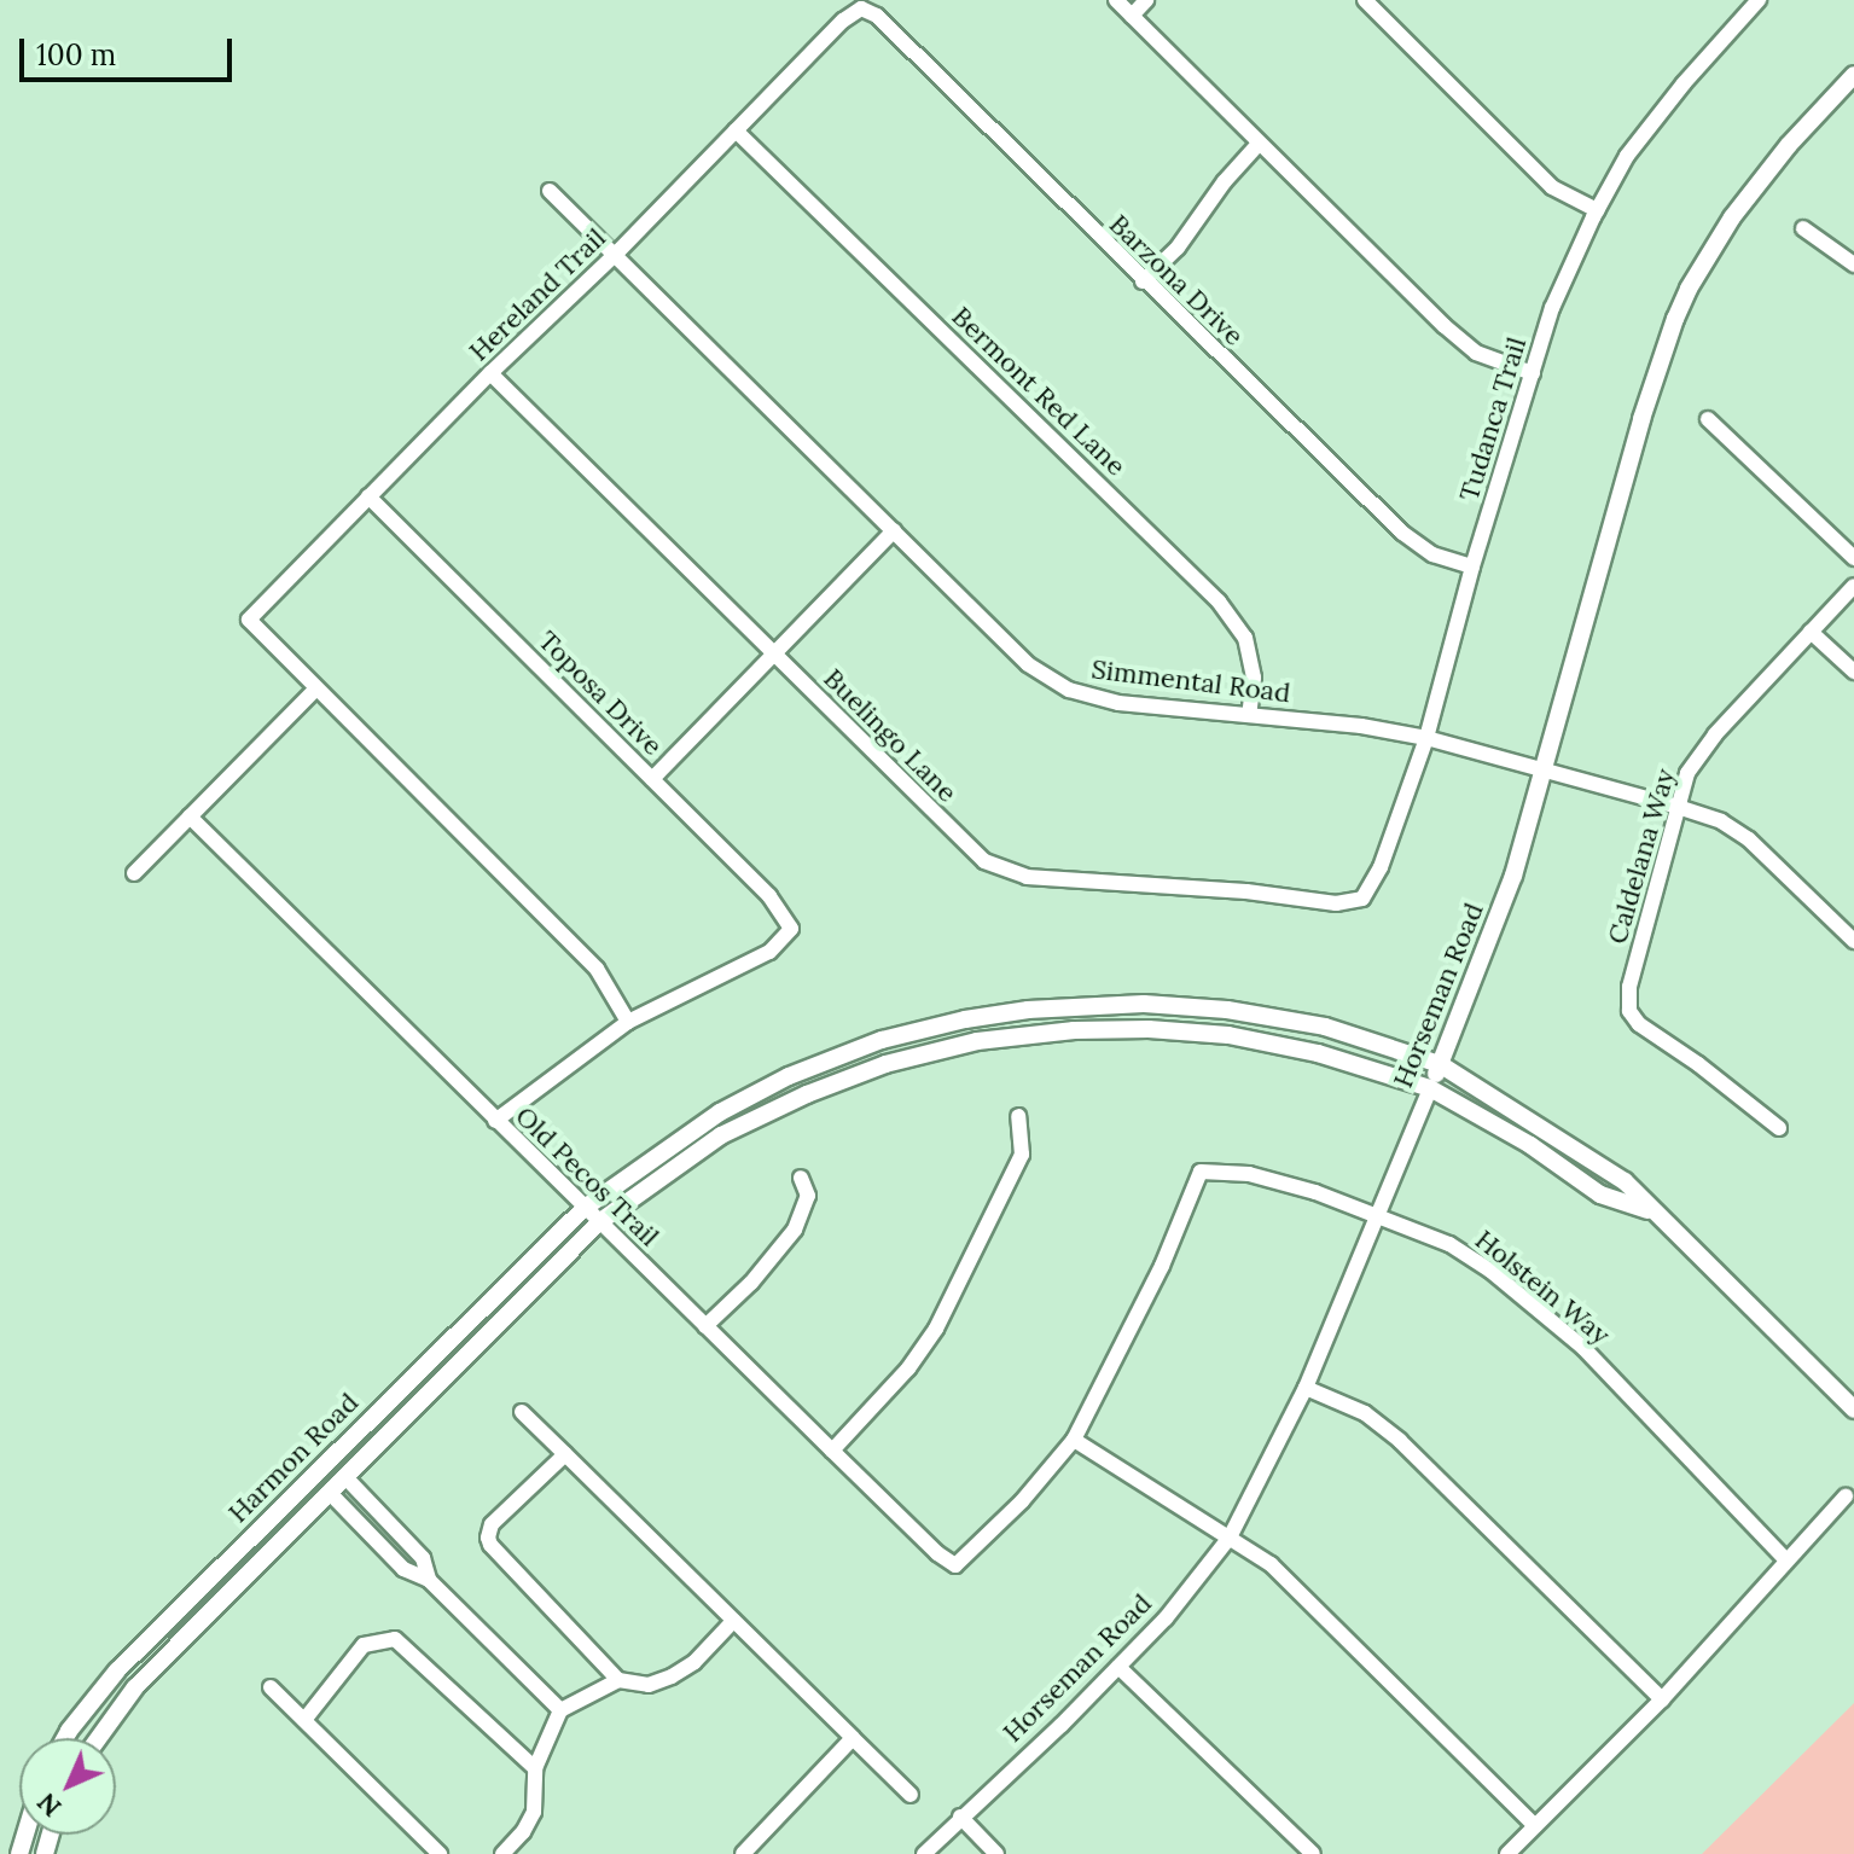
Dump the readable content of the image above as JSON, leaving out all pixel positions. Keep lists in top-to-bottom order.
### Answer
{
  "streets": {
    "street": [
      "Barzona Drive",
      "Hereland Trail",
      "Bermont Red Lane",
      "Tudanca Trail",
      "Simmental Road",
      "Toposa Drive",
      "Buelingo Lane",
      "Caldelana Way",
      "Horseman Road",
      "Old Pecos Trail",
      "Holstein Way",
      "Harmon Road"
    ]
  },
  "crossings": [
    ["Barzona Drive", "Hereland Trail"],
    ["Barzona Drive", "Tudanca Trail"],
    ["Hereland Trail", "Bermont Red Lane"],
    ["Hereland Trail", "Simmental Road"],
    ["Hereland Trail", "Toposa Drive"],
    ["Hereland Trail", "Buelingo Lane"],
    ["Bermont Red Lane", "Simmental Road"],
    ["Tudanca Trail", "Simmental Road"],
    ["Tudanca Trail", "Buelingo Lane"],
    ["Simmental Road", "Caldelana Way"],
    ["Simmental Road", "Horseman Road"],
    ["Horseman Road", "Holstein Way"],
    ["Horseman Road", "Harmon Road"],
    ["Old Pecos Trail", "Holstein Way"],
    ["Old Pecos Trail", "Harmon Road"]
  ],
  "scale_bar": "100 m",
  "north": "bottom left"
}
